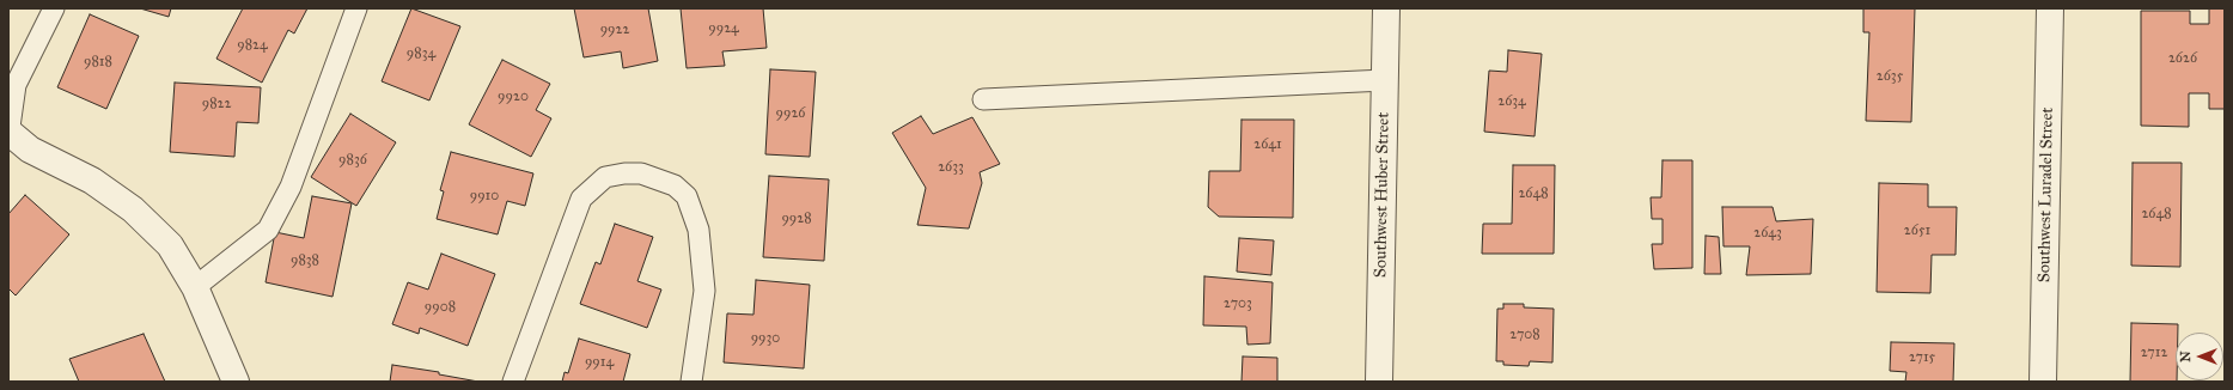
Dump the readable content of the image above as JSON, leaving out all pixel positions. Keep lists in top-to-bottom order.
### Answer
{
  "streets": {
    "street": ["Southwest Huber Street", "Southwest Luradel Street"]
  },
  "house_numbers": [
    "9924",
    "9922",
    "9824",
    "9834",
    "2626",
    "9818",
    "2635",
    "9920",
    "2634",
    "9822",
    "9926",
    "2641",
    "9836",
    "2633",
    "2648",
    "9910",
    "2648",
    "9928",
    "2651",
    "2643",
    "9838",
    "2703",
    "9908",
    "2708",
    "9930",
    "2712",
    "2715",
    "9914"
  ],
  "north": "left"
}
